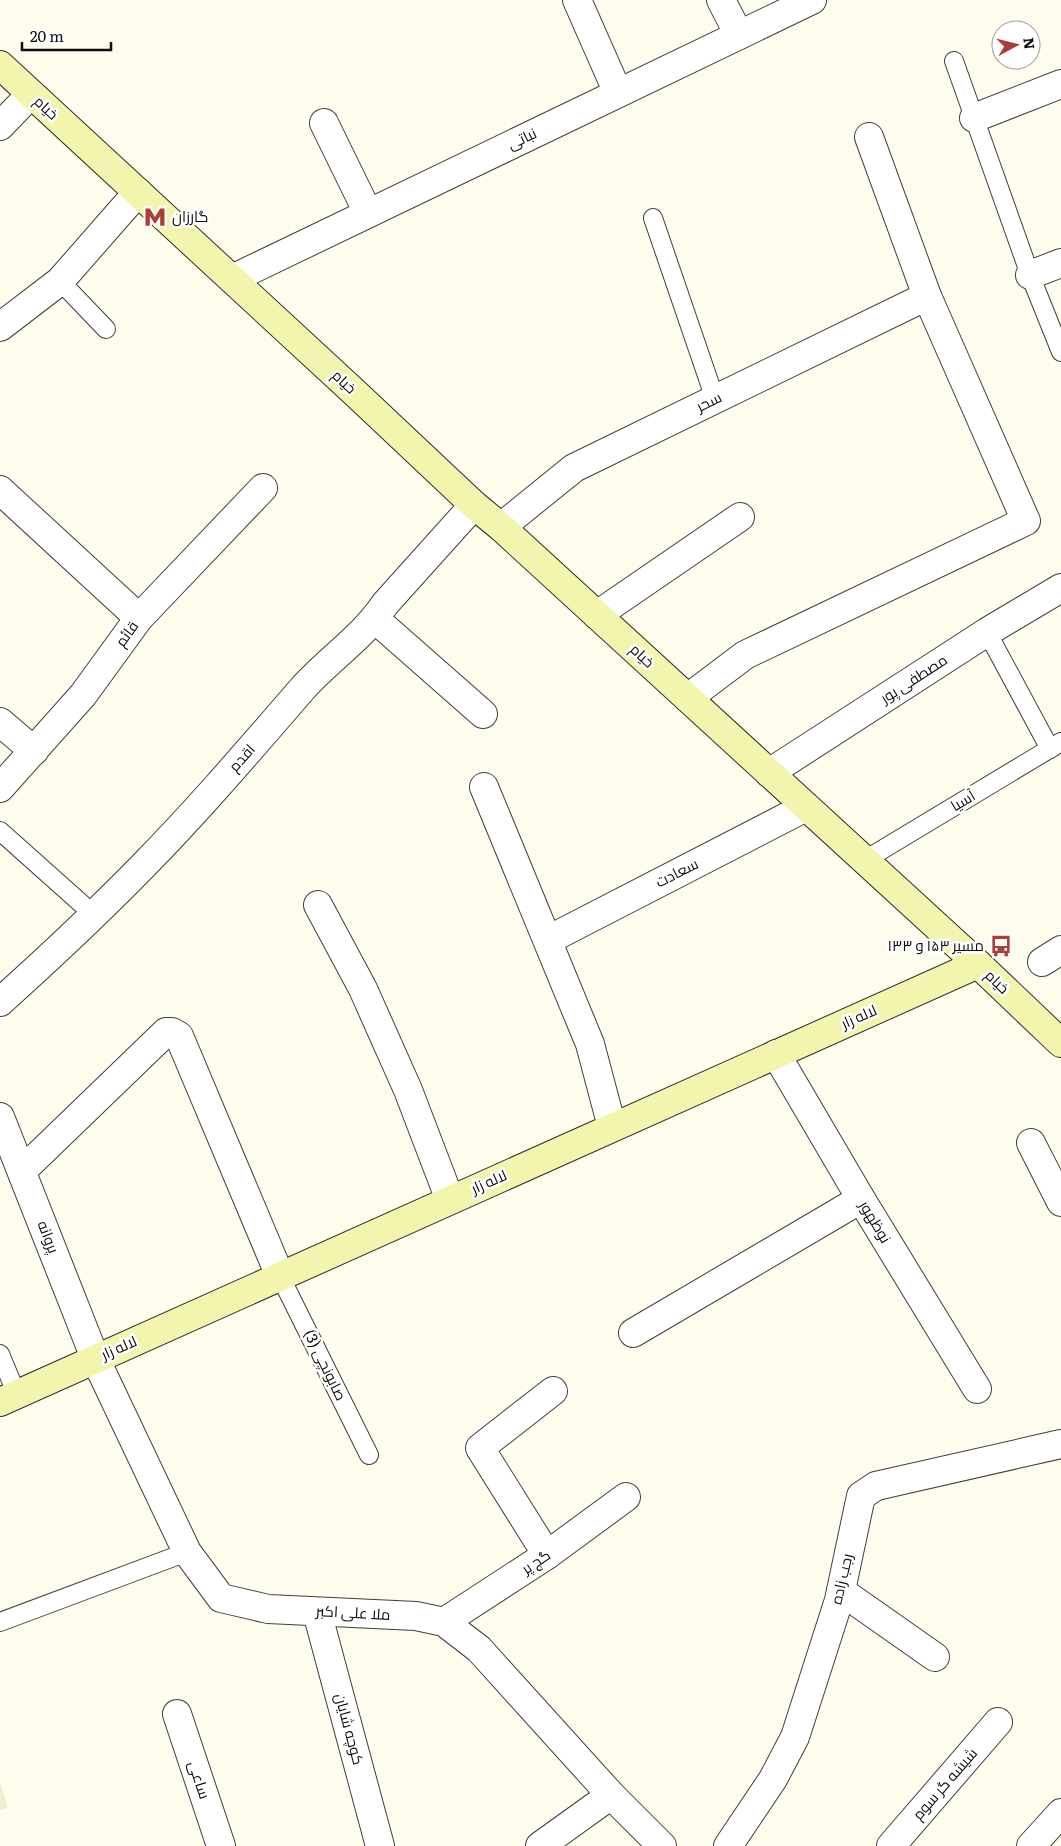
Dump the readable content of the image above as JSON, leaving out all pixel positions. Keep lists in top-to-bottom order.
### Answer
{
  "streets": {
    "main road": ["خیام", "لاله زار"],
    "street": [
      "نباتی",
      "سحر",
      "قائم",
      "مصطفی پور",
      "اقدم",
      "سعادت",
      "نوظهور",
      "پروانه",
      "گچ پر",
      "رجب زاده",
      "ملا علی اکبر",
      "کوچه شایان",
      "ساعی",
      "شیشه گر سوم"
    ],
    "lane": ["آسیا", "صابونچی (3)"]
  },
  "crossings": [
    ["خیام", "نباتی"],
    ["خیام", "سحر"],
    ["خیام", "مصطفی پور"],
    ["خیام", "اقدم"],
    ["خیام", "آسیا"],
    ["خیام", "سعادت"],
    ["خیام", "لاله زار"],
    ["لاله زار", "نوظهور"],
    ["لاله زار", "پروانه"],
    ["لاله زار", "صابونچی (3)"],
    ["لاله زار", "ملا علی اکبر"],
    ["پروانه", "ملا علی اکبر"],
    ["گچ پر", "ملا علی اکبر"],
    ["ملا علی اکبر", "کوچه شایان"]
  ],
  "places": {
    "metro station": ["گارزان"],
    "bus stop": ["مسیر ۱۵۳ و ۱۳۳"]
  },
  "scale_bar": "20 m",
  "north": "right"
}
